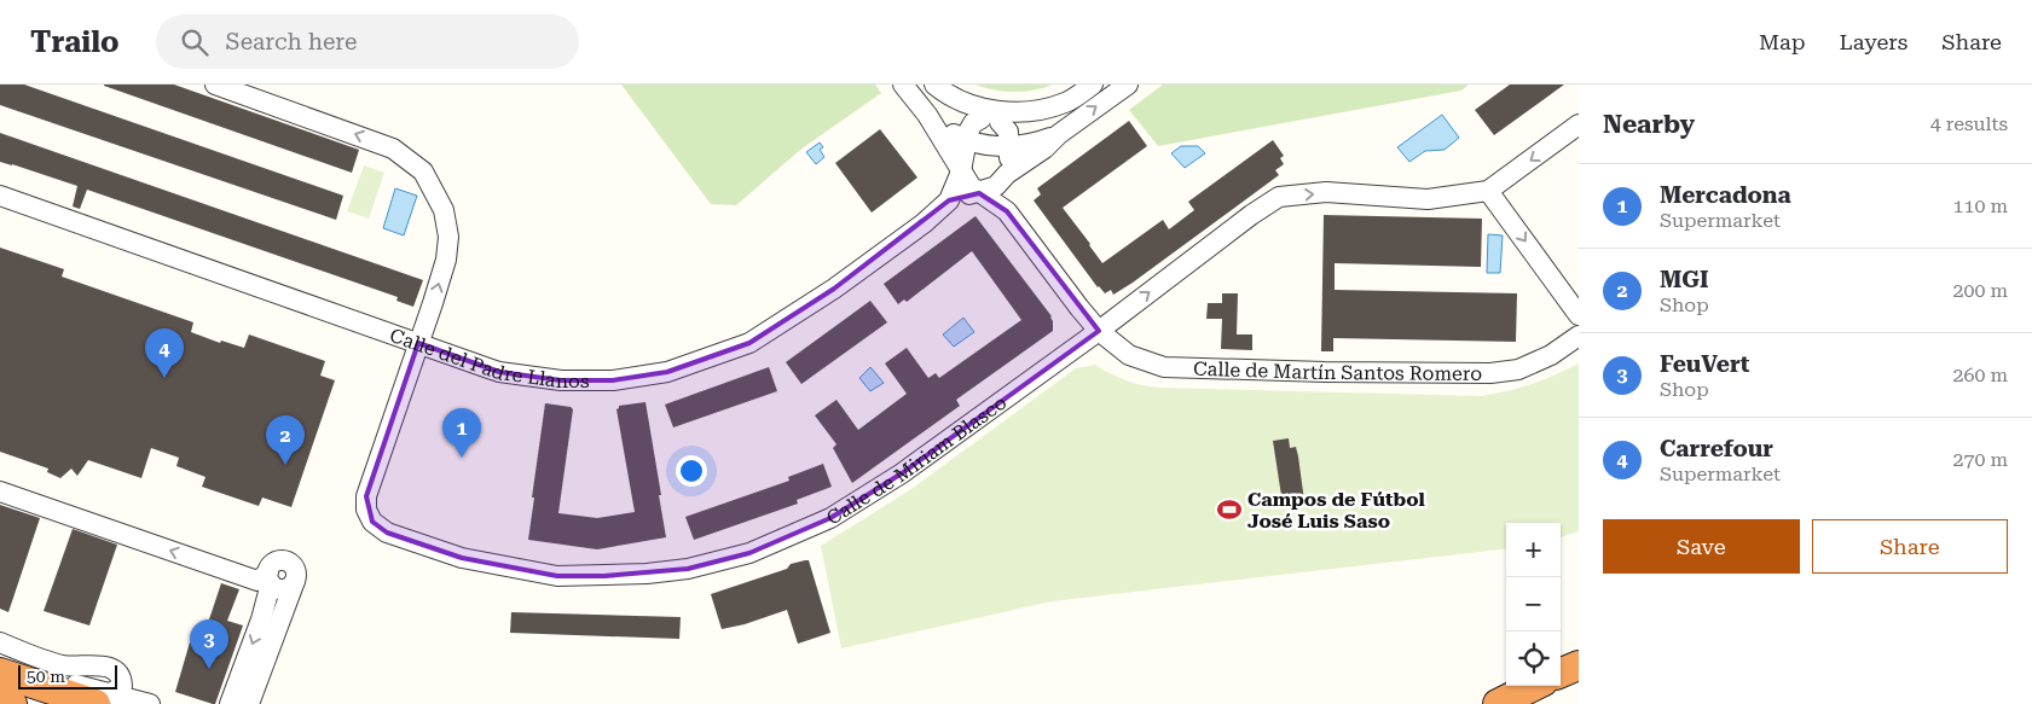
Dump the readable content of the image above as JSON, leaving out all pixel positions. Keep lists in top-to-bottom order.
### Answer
{
  "streets": {
    "street": ["Calle del Padre Llanos", "Calle de Martín Santos Romero", "Calle de Miriam Blasco"]
  },
  "crossings": [
    ["Calle del Padre Llanos", "Calle de Miriam Blasco"],
    ["Calle de Martín Santos Romero", "Calle de Miriam Blasco"]
  ],
  "places": {
    "sports": ["Campos de Fútbol José Luis Saso"]
  },
  "scale_bar": "50 m",
  "page": {
    "header": "Trailo",
    "search": "Search here",
    "nav": ["Map", "Layers", "Share"],
    "heading": ["Nearby", "4 results"],
    "list": [
      {
        "mark": "1",
        "name": "Mercadona",
        "note": "Supermarket",
        "value": "110 m"
      },
      {
        "mark": "2",
        "name": "MGI",
        "note": "Shop",
        "value": "200 m"
      },
      {
        "mark": "3",
        "name": "FeuVert",
        "note": "Shop",
        "value": "260 m"
      },
      {
        "mark": "4",
        "name": "Carrefour",
        "note": "Supermarket",
        "value": "270 m"
      }
    ],
    "pins": [
      "4",
      "1",
      "2",
      "3"
    ],
    "buttons": ["Save", "Share"],
    "map_buttons": ["+", "−"],
    "scale": "50 m"
  }
}
